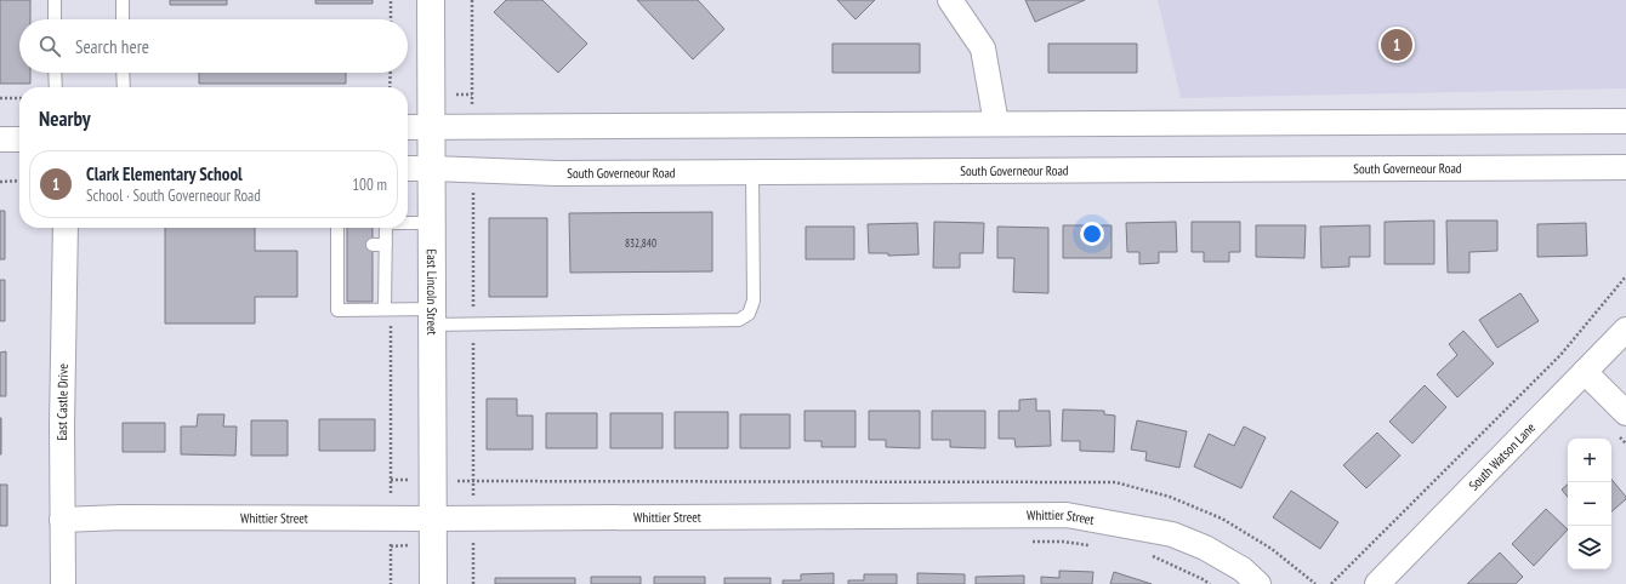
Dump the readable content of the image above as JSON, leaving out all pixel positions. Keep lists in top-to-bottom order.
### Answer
{
  "streets": {
    "street": [
      "South Governeour Road",
      "East Lincoln Street",
      "East Castle Drive",
      "South Watson Lane",
      "Whittier Street"
    ]
  },
  "crossings": [
    ["South Governeour Road", "East Lincoln Street"],
    ["East Lincoln Street", "Whittier Street"],
    ["East Castle Drive", "Whittier Street"]
  ],
  "house_numbers": ["832,840"],
  "page": {
    "search": "Search here",
    "pins": "1",
    "heading": "Nearby",
    "list": [
      {
        "mark": "1",
        "name": "Clark Elementary School",
        "note": "School · South Governeour Road",
        "value": "100 m"
      }
    ],
    "map_buttons": ["+", "−"]
  }
}
